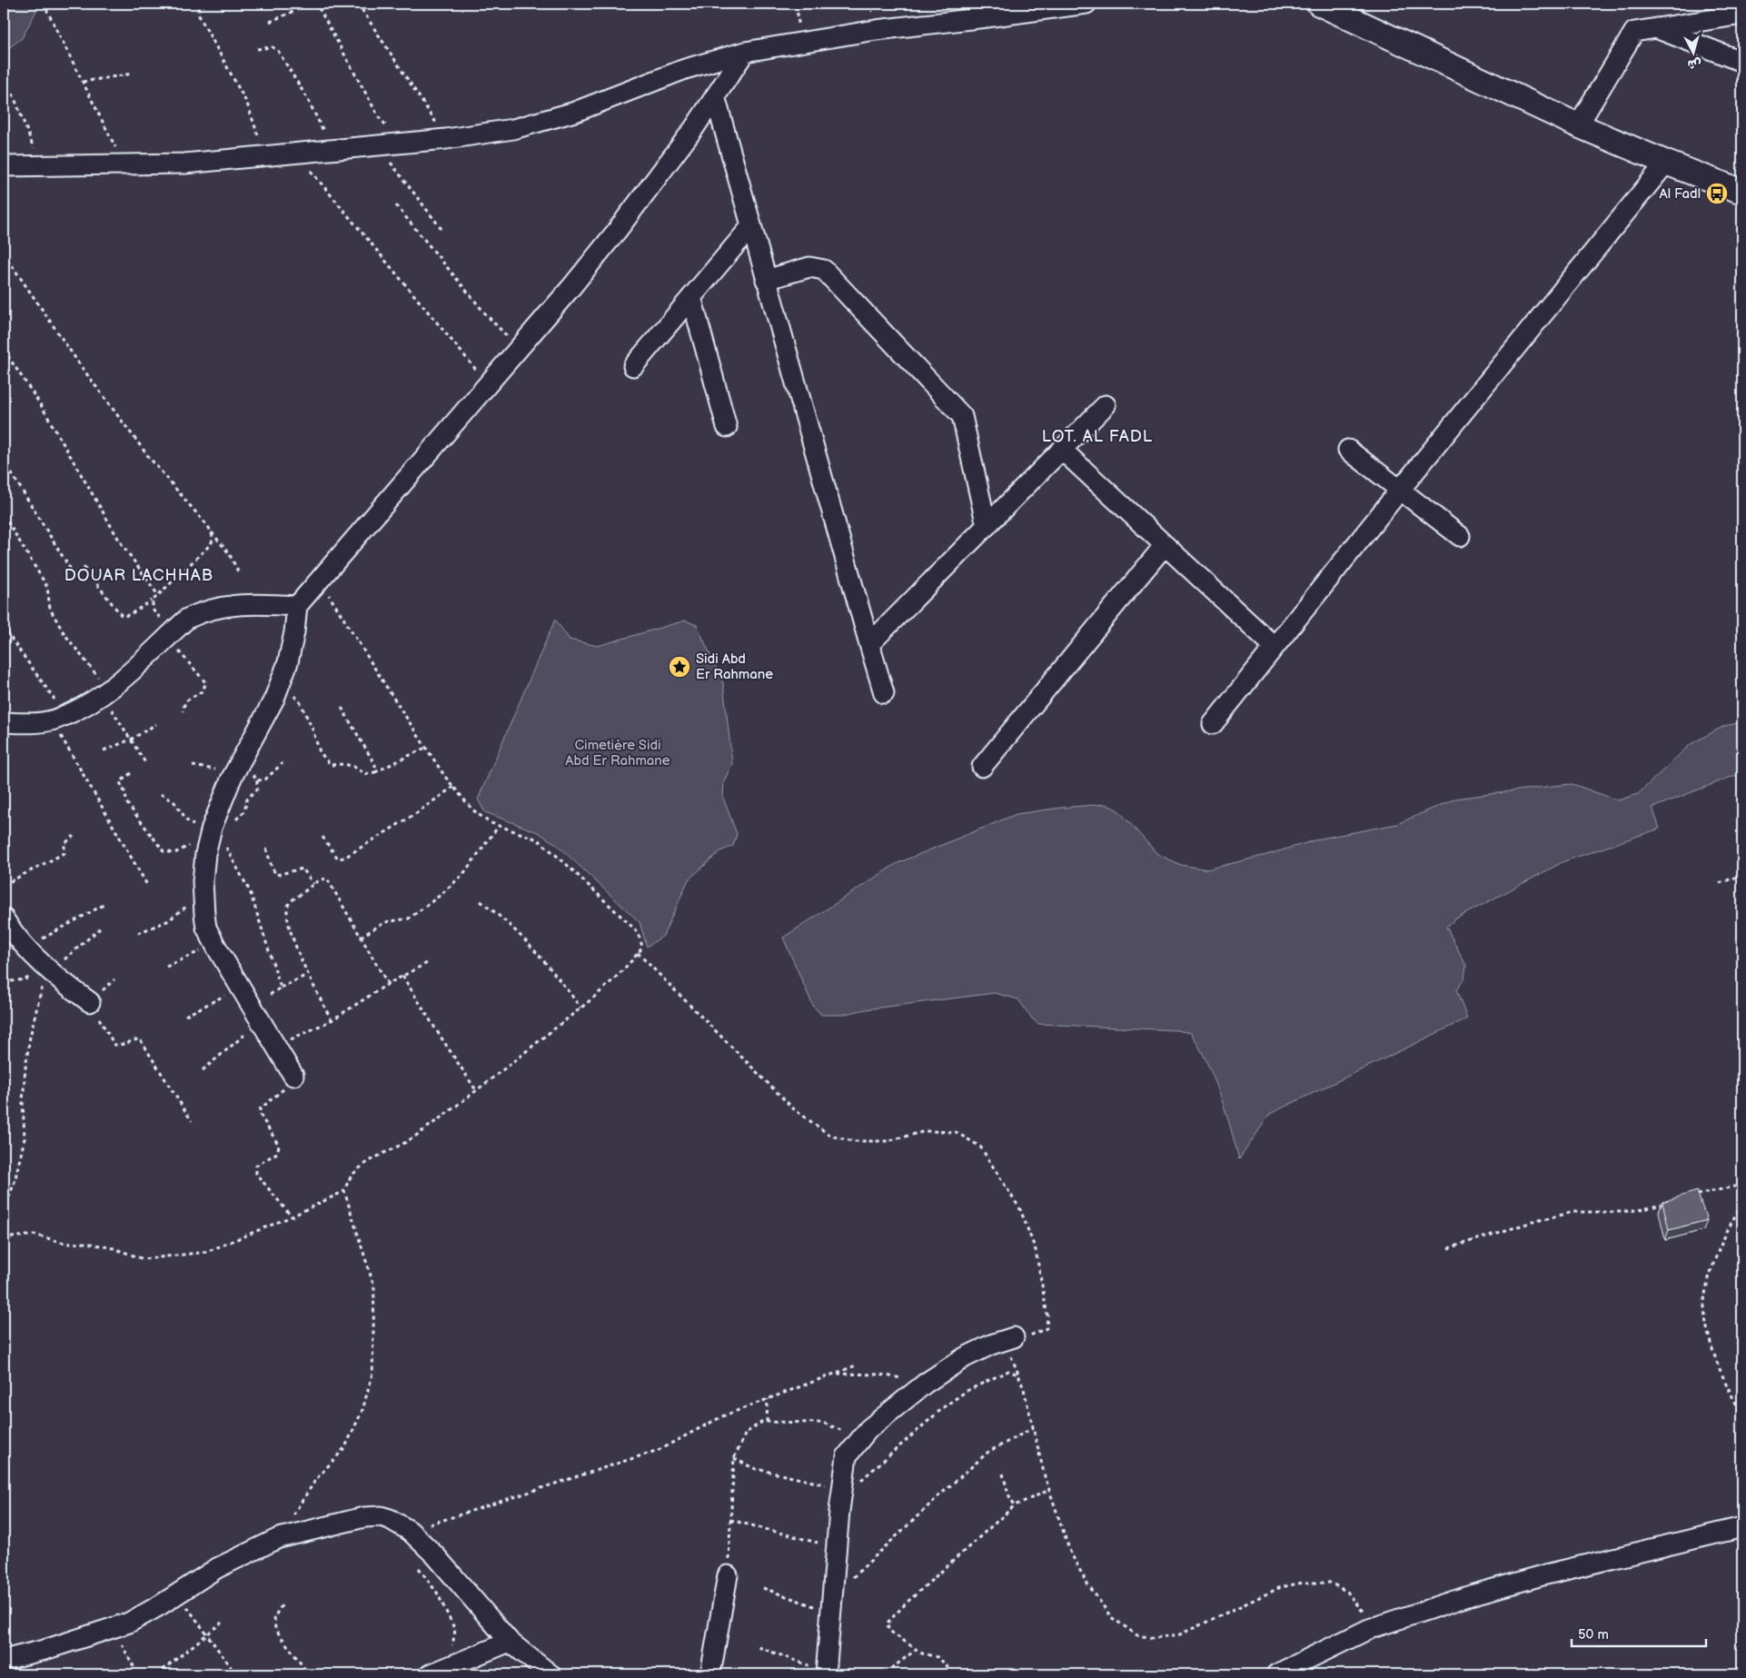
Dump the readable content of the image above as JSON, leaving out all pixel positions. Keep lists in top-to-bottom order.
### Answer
{
  "districts": ["LOT. AL FADL", "DOUAR LACHHAB"],
  "parks": ["Cimetière Sidi Abd Er Rahmane"],
  "places": {
    "bus stop": ["Al Fadl"],
    "place": ["Sidi Abd Er Rahmane"]
  },
  "scale_bar": "50 m",
  "north": "bottom"
}
